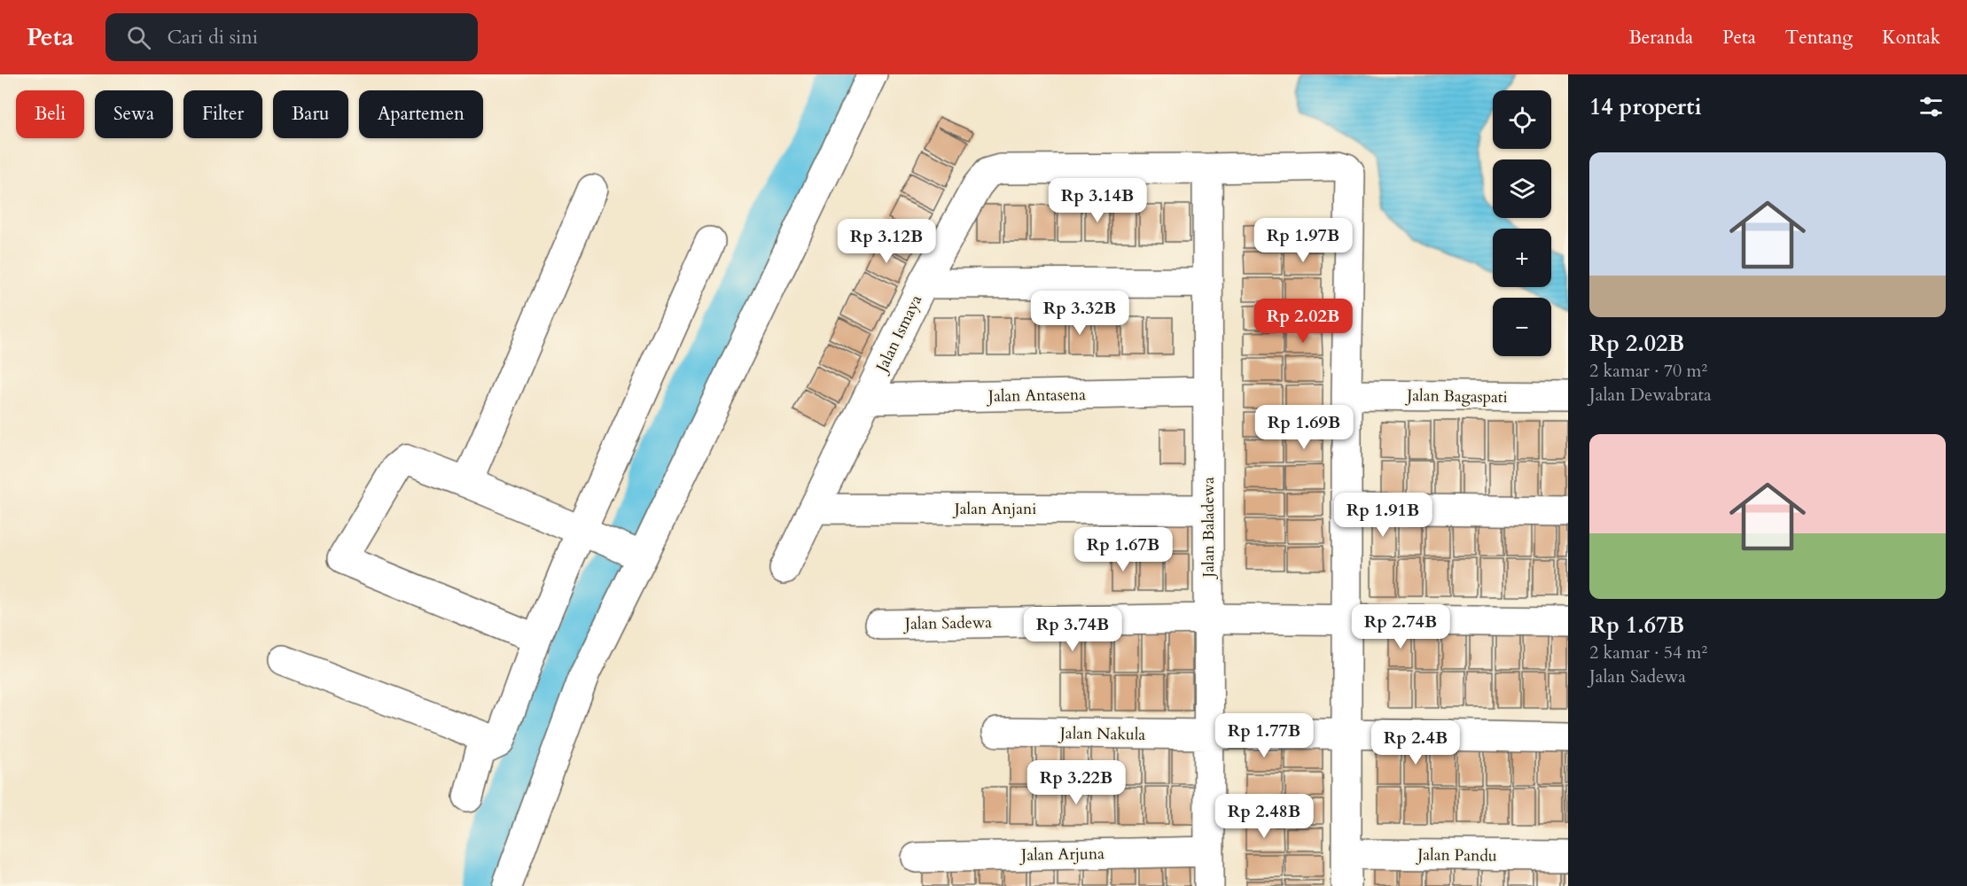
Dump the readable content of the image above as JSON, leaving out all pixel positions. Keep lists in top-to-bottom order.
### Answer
{
  "streets": {
    "street": [
      "Jalan Ismaya",
      "Jalan Antasena",
      "Jalan Bagaspati",
      "Jalan Anjani",
      "Jalan Baladewa",
      "Jalan Sadewa",
      "Jalan Nakula",
      "Jalan Arjuna",
      "Jalan Pandu"
    ]
  },
  "crossings": [
    ["Jalan Ismaya", "Jalan Antasena"],
    ["Jalan Ismaya", "Jalan Bagaspati"],
    ["Jalan Ismaya", "Jalan Anjani"],
    ["Jalan Ismaya", "Jalan Baladewa"],
    ["Jalan Antasena", "Jalan Baladewa"],
    ["Jalan Anjani", "Jalan Baladewa"],
    ["Jalan Baladewa", "Jalan Sadewa"],
    ["Jalan Baladewa", "Jalan Nakula"],
    ["Jalan Baladewa", "Jalan Arjuna"]
  ],
  "page": {
    "header": "Peta",
    "search": "Cari di sini",
    "nav": [
      "Beranda",
      "Peta",
      "Tentang",
      "Kontak"
    ],
    "heading": "14 properti",
    "map_buttons": ["+", "−"],
    "chip": [
      "Beli",
      "Sewa",
      "Filter",
      "Baru",
      "Apartemen"
    ],
    "list": [
      {
        "name": "Rp 2.02B",
        "note": "2 kamar · 70 m² · Jalan Dewabrata"
      },
      {
        "name": "Rp 1.67B",
        "note": "2 kamar · 54 m² · Jalan Sadewa"
      }
    ],
    "price": [
      "Rp 3.14B",
      "Rp 1.97B",
      "Rp 3.12B",
      "Rp 3.32B",
      "Rp 2.02B",
      "Rp 1.69B",
      "Rp 1.91B",
      "Rp 1.67B",
      "Rp 2.74B",
      "Rp 3.74B",
      "Rp 1.77B",
      "Rp 2.4B",
      "Rp 3.22B",
      "Rp 2.48B"
    ]
  }
}
